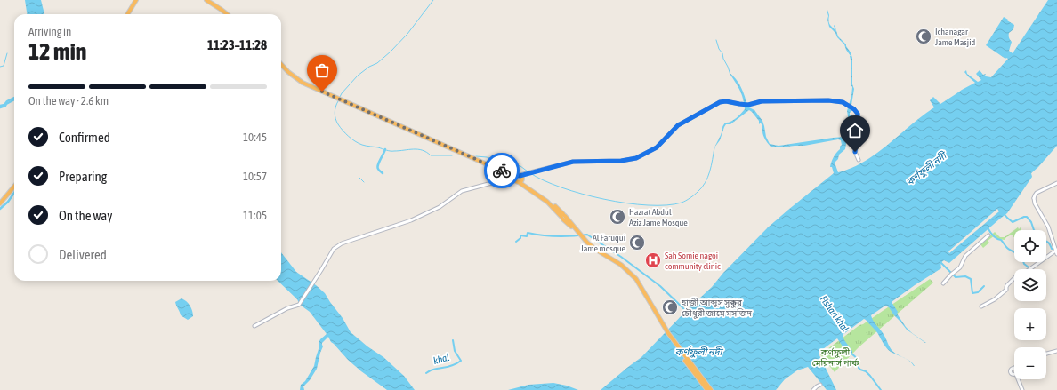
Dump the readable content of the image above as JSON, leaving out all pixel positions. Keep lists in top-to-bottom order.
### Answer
{
  "water": ["কর্ণফুলী নদী", "Fishari khal", "khal"],
  "parks": ["কর্ণফুলী মেরিনার্স পার্ক"],
  "places": {
    "mosque": [
      "Ichanagar Jame Masjid",
      "Hazrat Abdul Aziz Jame Mosque",
      "Al Faruqui Jame mosque",
      "হাজী আব্দুস সুক্কুর চৌধুরী জামে মসজিদ"
    ],
    "hospital": ["Sah Somie nagoi community clinic"]
  },
  "page": {
    "heading": ["12 min", "Arriving in", "11:23–11:28"],
    "bar": "On the way · 2.6 km",
    "list": [
      ["Confirmed", "10:45"],
      ["Preparing", "10:57"],
      ["On the way", "11:05"],
      "Delivered"
    ],
    "map_buttons": ["+", "−"]
  }
}
